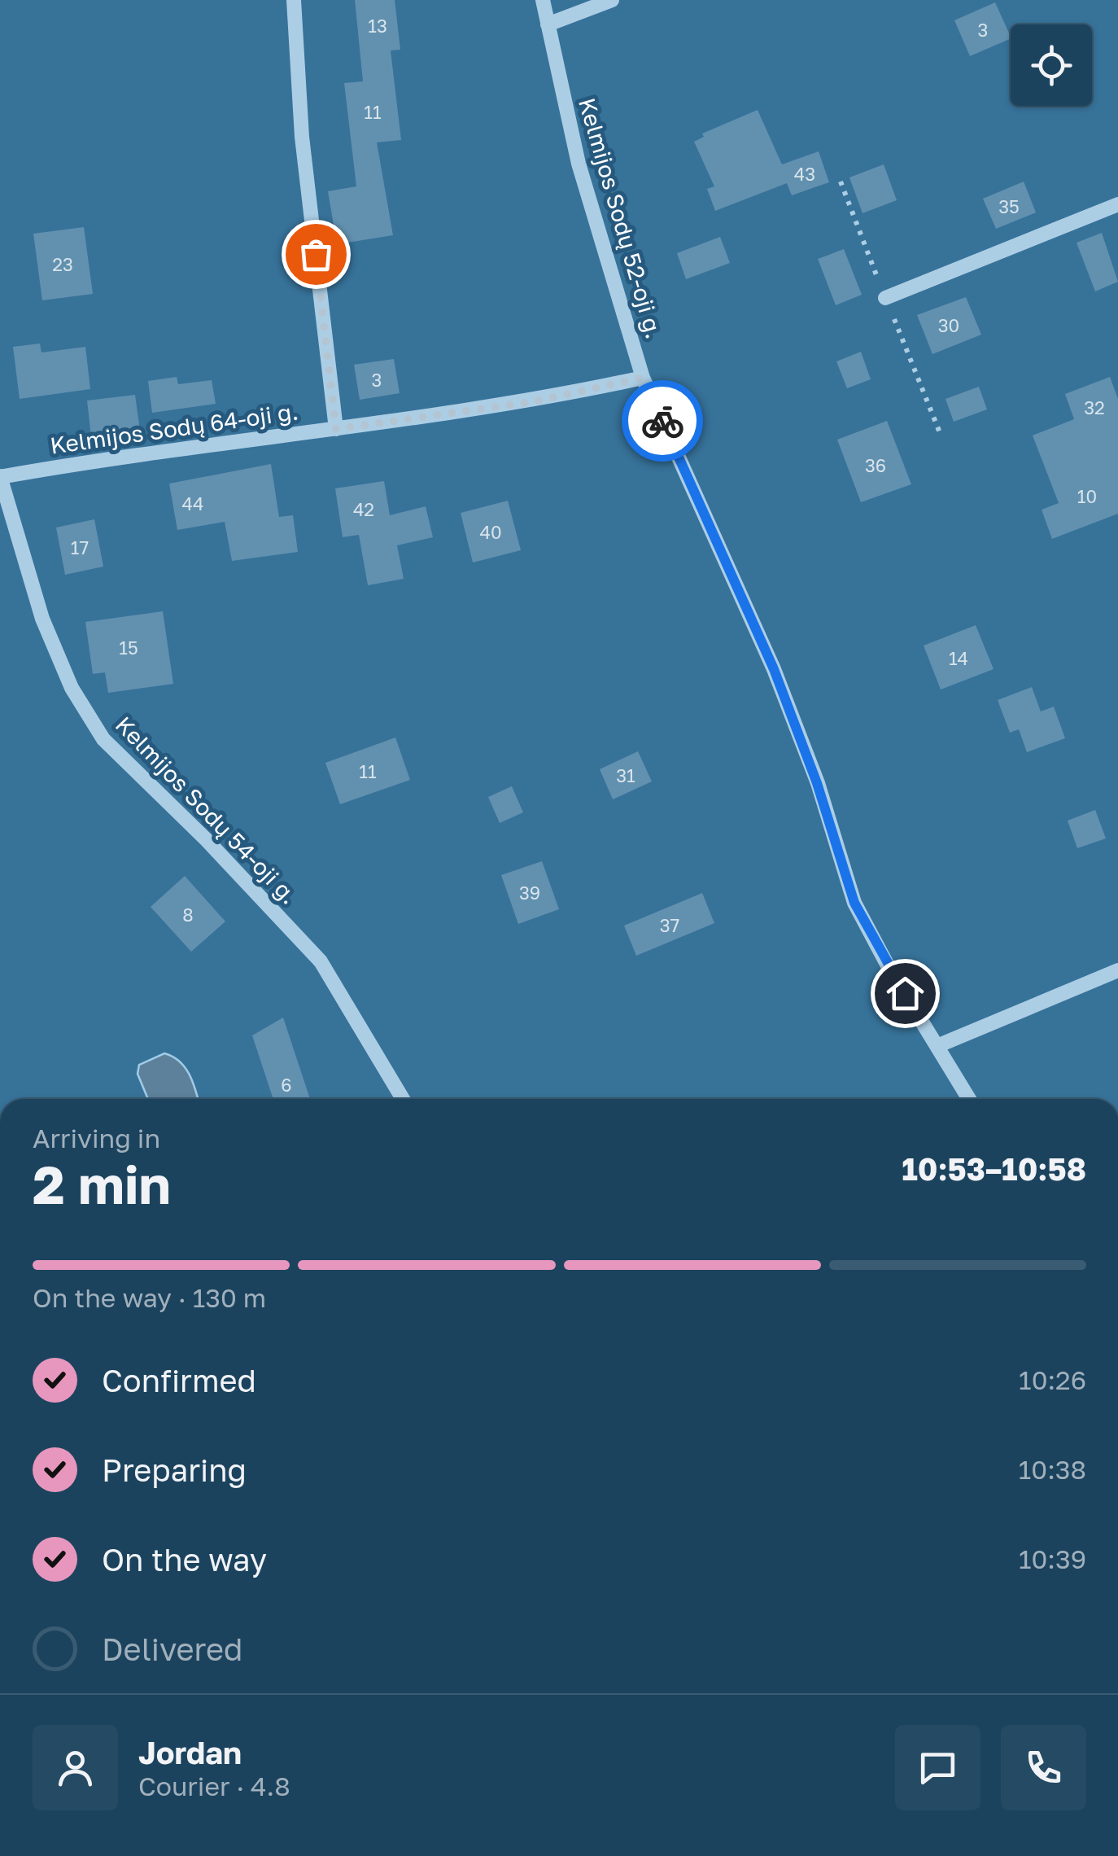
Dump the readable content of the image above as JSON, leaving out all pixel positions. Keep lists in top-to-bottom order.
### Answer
{
  "streets": {
    "street": ["Kelmijos Sodų 52-oji g.", "Kelmijos Sodų 64-oji g.", "Kelmijos Sodų 54-oji g."]
  },
  "crossings": [
    ["Kelmijos Sodų 52-oji g.", "Kelmijos Sodų 64-oji g."],
    ["Kelmijos Sodų 64-oji g.", "Kelmijos Sodų 54-oji g."]
  ],
  "house_numbers": [
    "13",
    "3",
    "11",
    "43",
    "35",
    "23",
    "30",
    "3",
    "32",
    "36",
    "10",
    "44",
    "42",
    "40",
    "17",
    "15",
    "14",
    "11",
    "31",
    "39",
    "8",
    "37",
    "6"
  ],
  "page": {
    "heading": ["2 min", "Arriving in", "10:53–10:58"],
    "panel": ["Jordan", "Courier · 4.8"],
    "bar": "On the way · 130 m",
    "list": [
      ["Confirmed", "10:26"],
      ["Preparing", "10:38"],
      ["On the way", "10:39"],
      "Delivered"
    ]
  }
}
